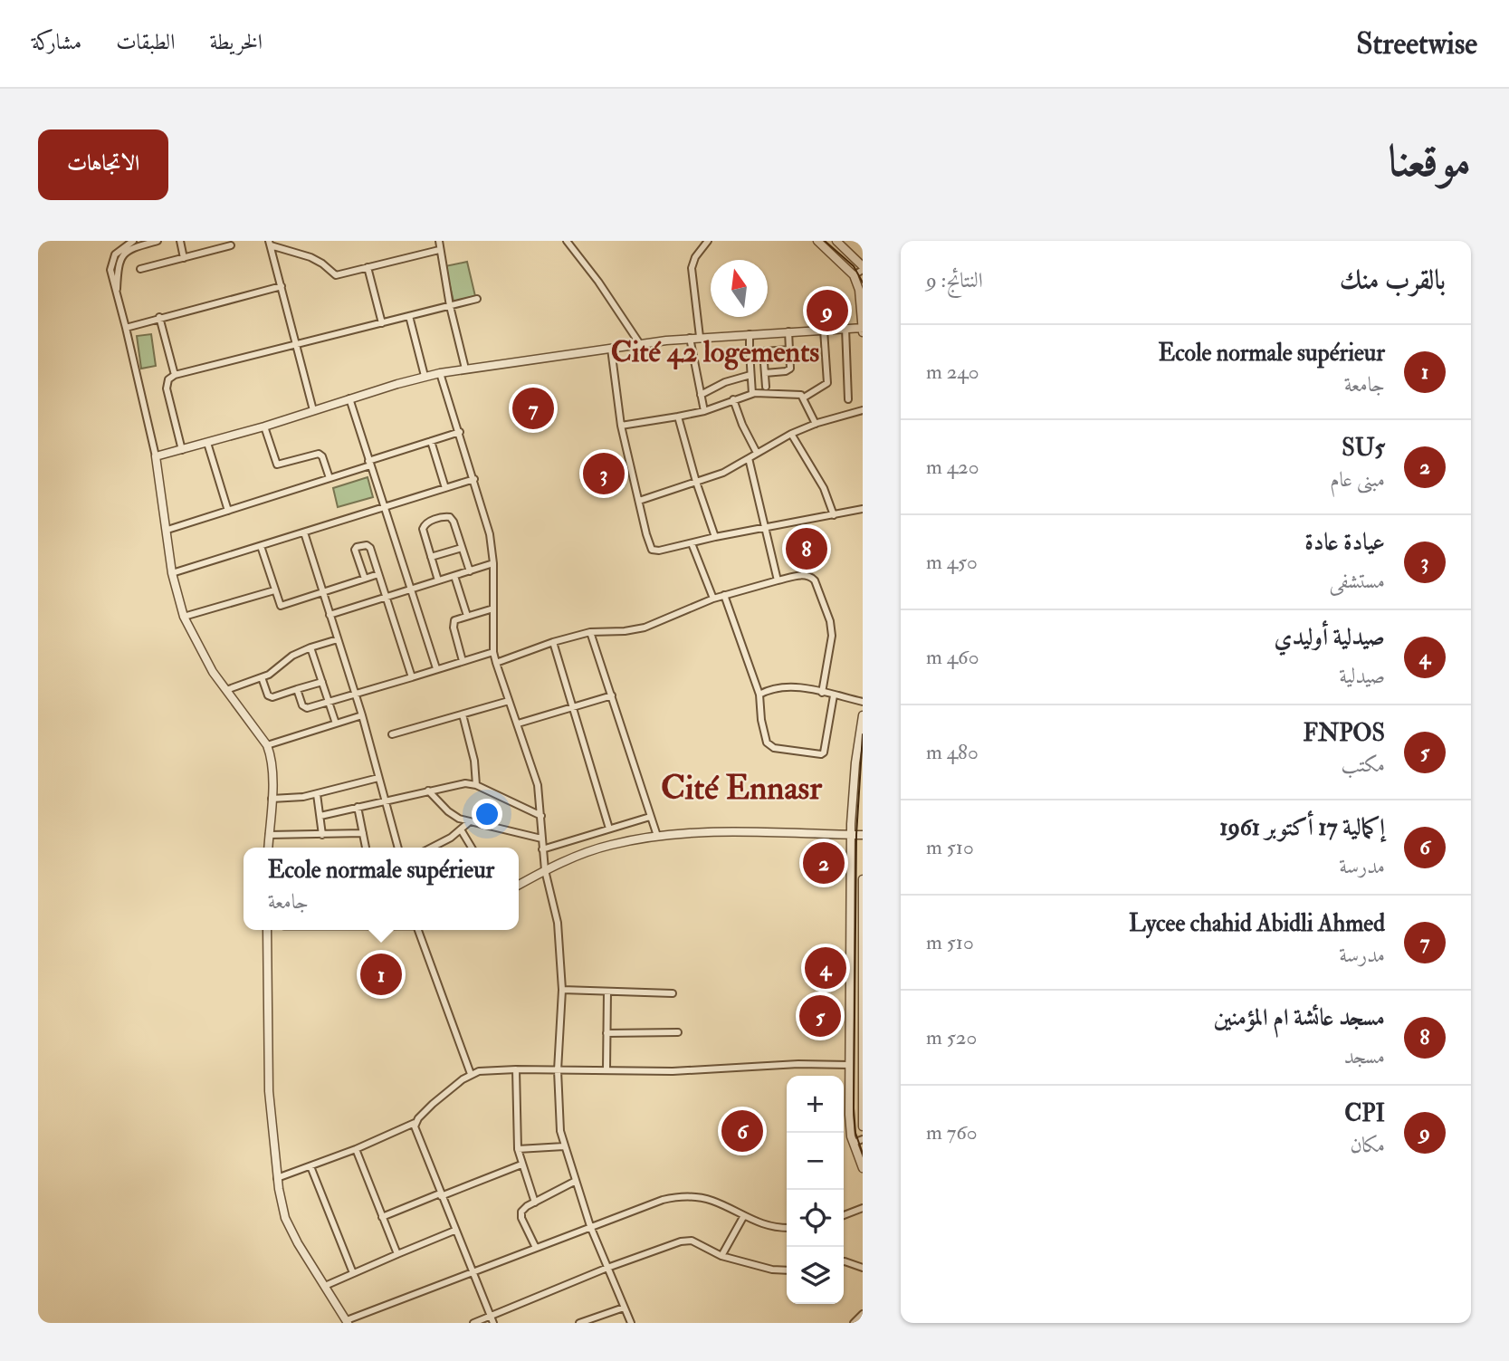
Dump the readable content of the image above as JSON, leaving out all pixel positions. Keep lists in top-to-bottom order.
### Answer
{
  "districts": ["Cité 42 logements", "Cité Ennasr"],
  "north": "top",
  "page": {
    "header": "Streetwise",
    "nav": ["الخريطة", "الطبقات", "مشاركة"],
    "title": "موقعنا",
    "buttons": "الاتجاهات",
    "heading": ["بالقرب منك", "النتائج: 9"],
    "pins": [
      "9",
      "7",
      "3",
      "8",
      "2",
      "4",
      "1",
      "5",
      "6"
    ],
    "list": [
      {
        "mark": "1",
        "name": "Ecole normale supérieur",
        "note": "جامعة",
        "value": "240 m"
      },
      {
        "mark": "2",
        "name": "SU5",
        "note": "مبنى عام",
        "value": "420 m"
      },
      {
        "mark": "3",
        "name": "عيادة عادة",
        "note": "مستشفى",
        "value": "450 m"
      },
      {
        "mark": "4",
        "name": "صيدلية أوليدي",
        "note": "صيدلية",
        "value": "460 m"
      },
      {
        "mark": "5",
        "name": "FNPOS",
        "note": "مكتب",
        "value": "480 m"
      },
      {
        "mark": "6",
        "name": "إكمالية 17 أكتوبر 1961",
        "note": "مدرسة",
        "value": "510 m"
      },
      {
        "mark": "7",
        "name": "Lycee chahid Abidli Ahmed",
        "note": "مدرسة",
        "value": "510 m"
      },
      {
        "mark": "8",
        "name": "مسجد عائشة ام المؤمنين",
        "note": "مسجد",
        "value": "520 m"
      },
      {
        "mark": "9",
        "name": "CPI",
        "note": "مكان",
        "value": "760 m"
      }
    ],
    "popup": ["Ecole normale supérieur", "جامعة"],
    "map_buttons": ["+", "−"]
  }
}
